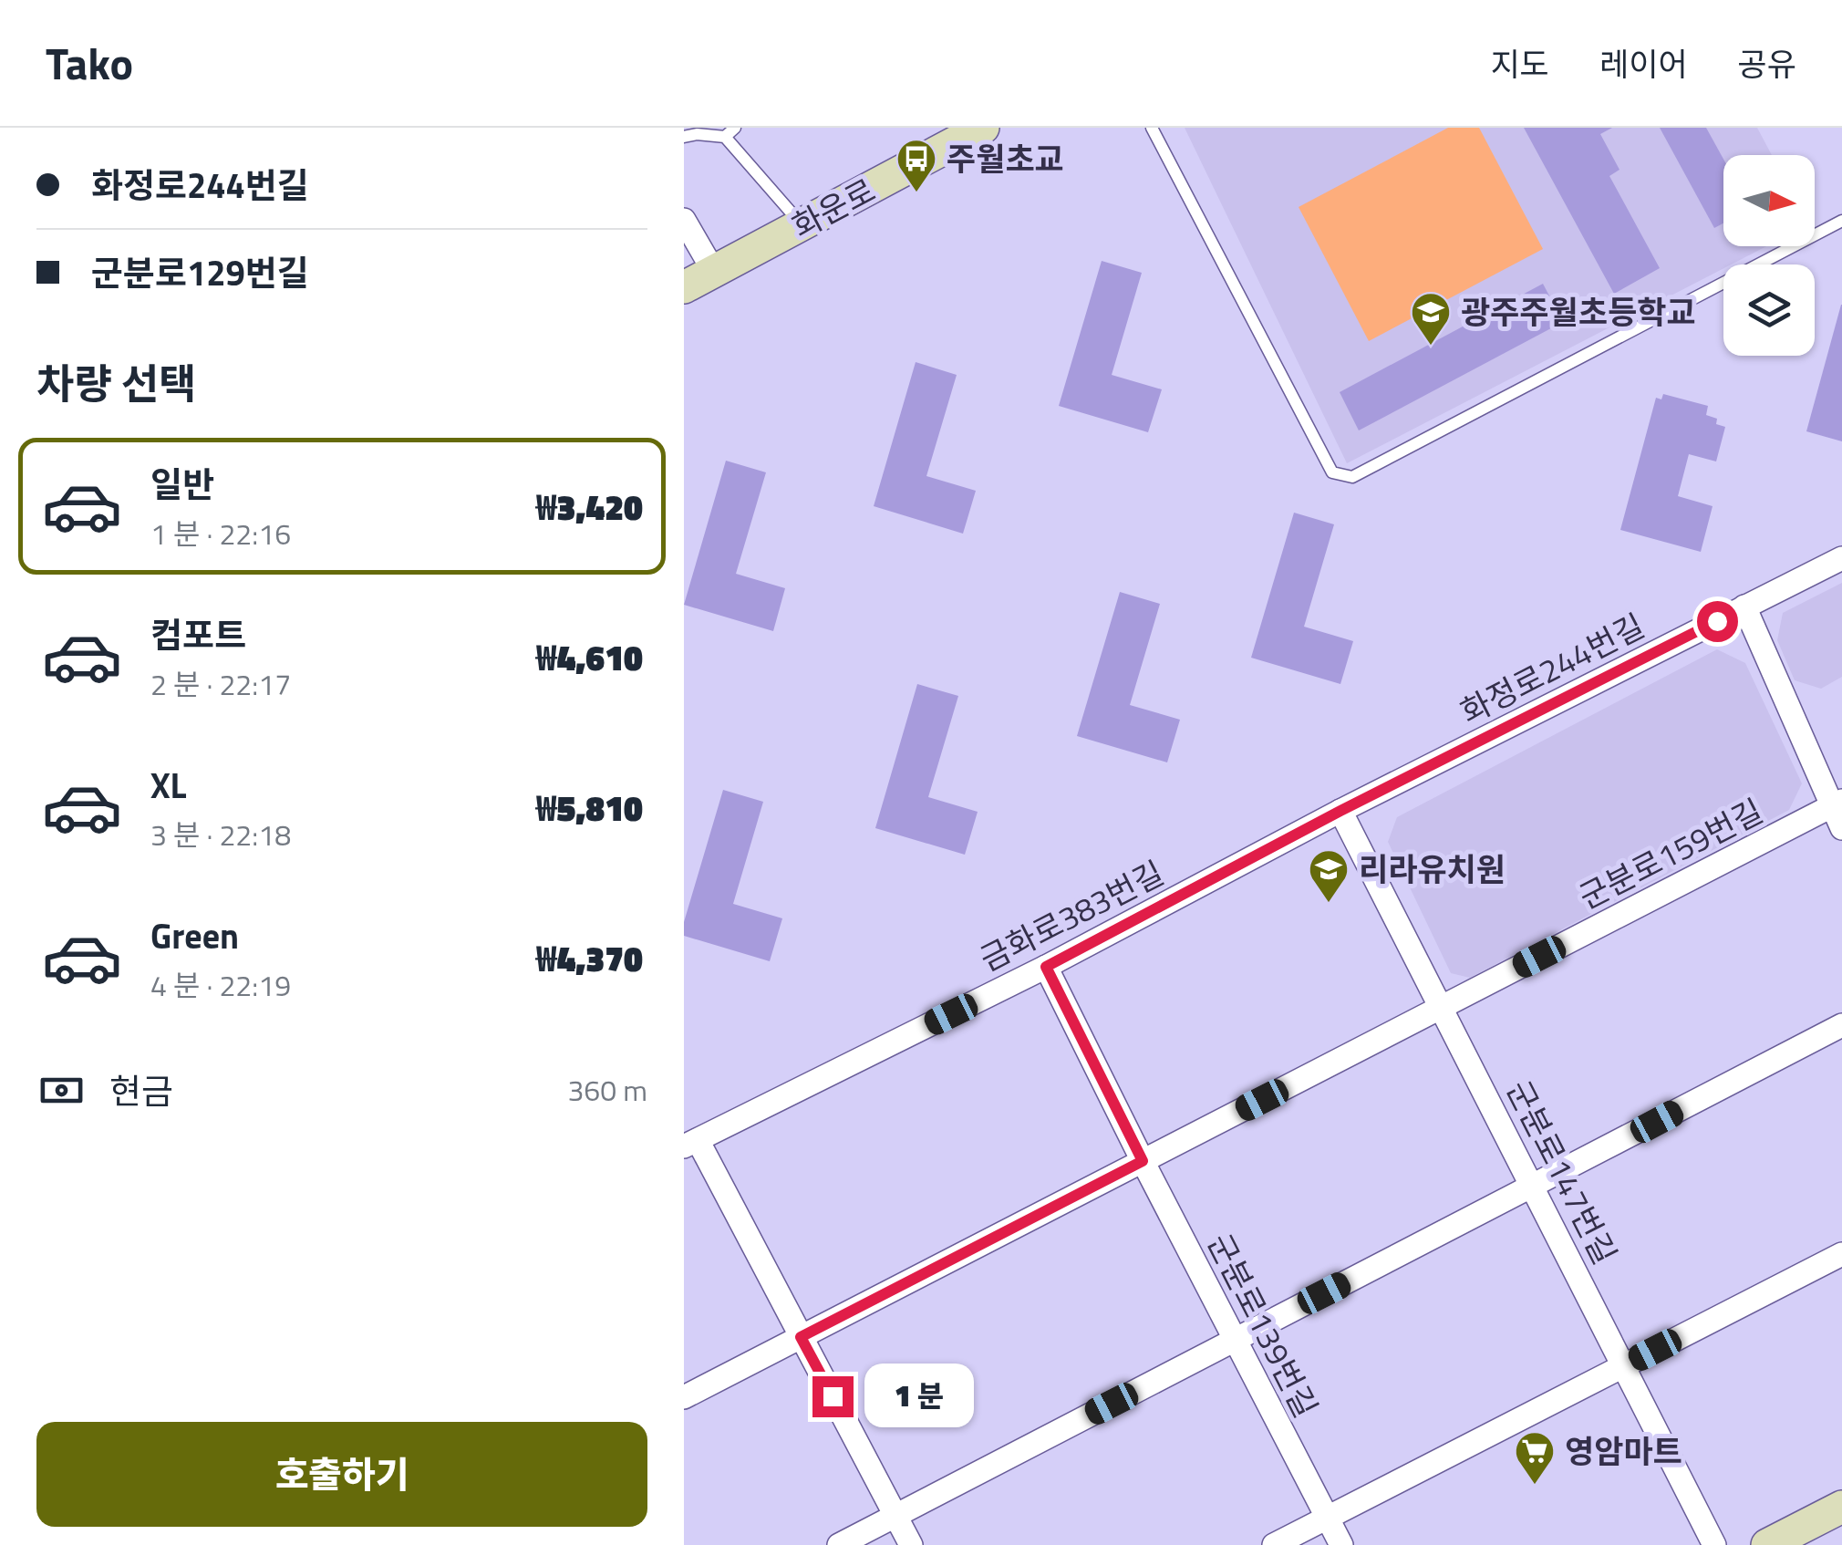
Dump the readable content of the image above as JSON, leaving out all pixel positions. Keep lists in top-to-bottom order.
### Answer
{
  "streets": {
    "street": [
      "화운로",
      "화정로244번길",
      "군분로159번길",
      "금화로383번길",
      "군분로147번길",
      "군분로139번길"
    ]
  },
  "crossings": [
    ["화정로244번길", "금화로383번길"],
    ["화정로244번길", "군분로147번길"],
    ["군분로159번길", "군분로147번길"],
    ["금화로383번길", "군분로147번길"],
    ["금화로383번길", "군분로139번길"]
  ],
  "places": {
    "bus stop": ["주월초교"],
    "school or university": ["광주주월초등학교", "리라유치원"],
    "supermarket": ["영암마트"]
  },
  "north": "right",
  "page": {
    "header": "Tako",
    "nav": ["지도", "레이어", "공유"],
    "banner": ["화정로244번길", "군분로129번길"],
    "heading": "차량 선택",
    "list": [
      {
        "name": "일반",
        "note": "1 분 · 22:16",
        "value": "₩3,420"
      },
      {
        "name": "컴포트",
        "note": "2 분 · 22:17",
        "value": "₩4,610"
      },
      {
        "name": "XL",
        "note": "3 분 · 22:18",
        "value": "₩5,810"
      },
      {
        "name": "Green",
        "note": "4 분 · 22:19",
        "value": "₩4,370"
      }
    ],
    "pay": ["현금", "360 m"],
    "bubble": "1 분",
    "buttons": "호출하기"
  }
}
